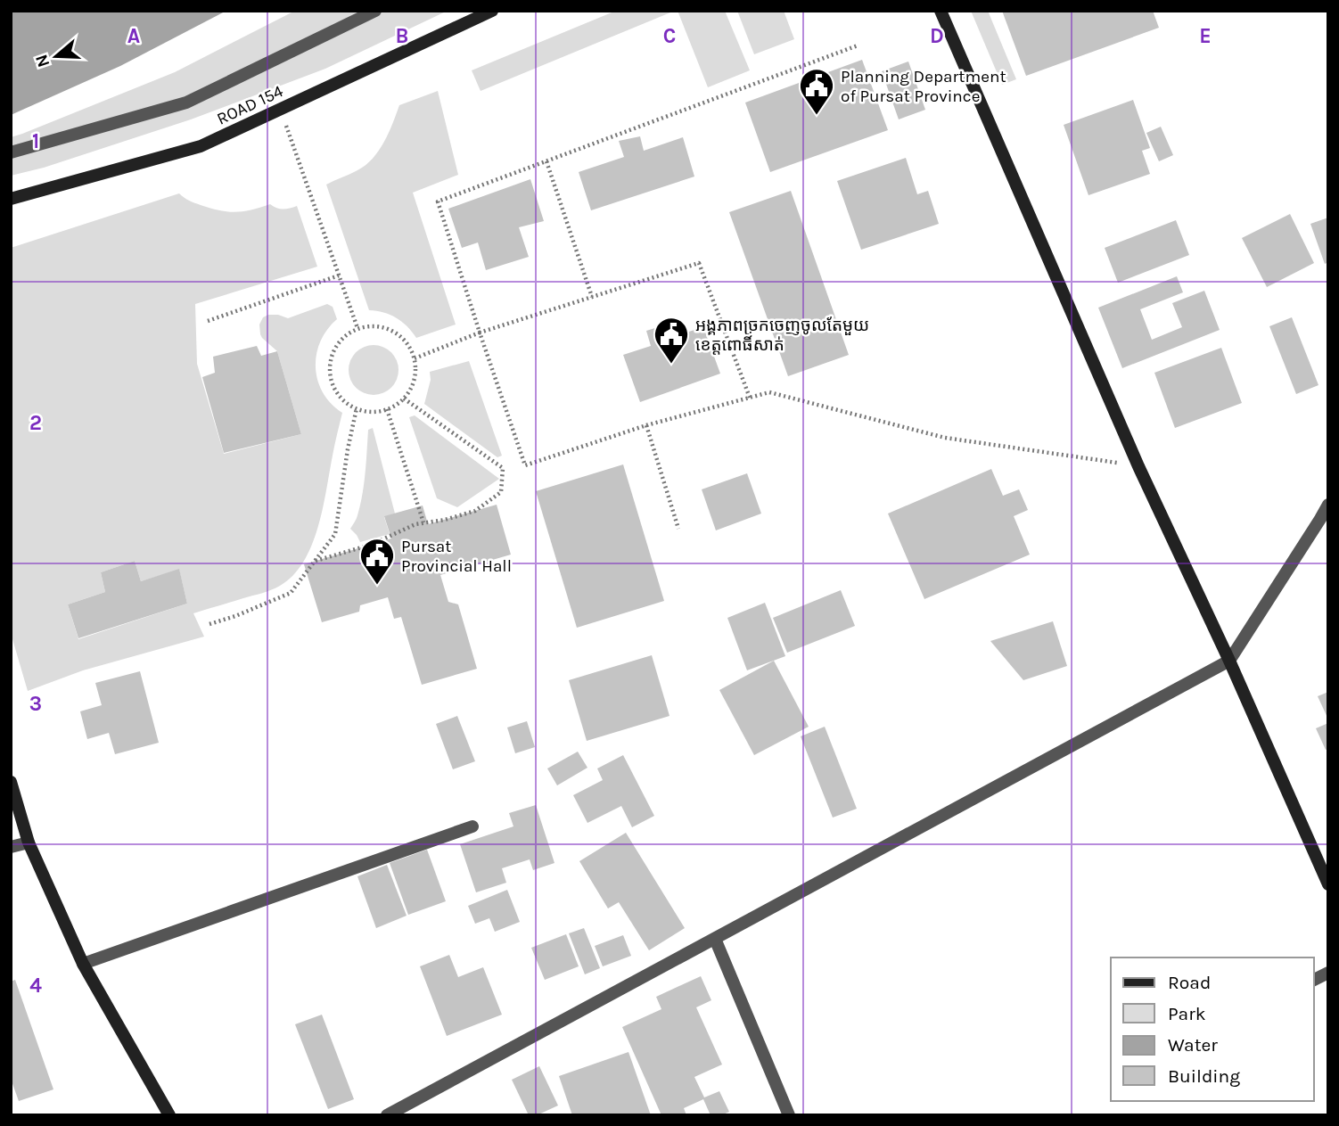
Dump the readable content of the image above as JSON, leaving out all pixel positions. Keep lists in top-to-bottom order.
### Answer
{
  "streets": {
    "street": ["ROAD 154"]
  },
  "places": {
    "public building": ["Planning Department of Pursat Province", "អង្គភាពច្រកចេញចូលតែមួយ ខេត្តពោធិ៍សាត់", "Pursat Provincial Hall"]
  },
  "legend": [
    "Road",
    "Park",
    "Water",
    "Building"
  ],
  "north": "left",
  "grid": {
    "columns": [
      "A",
      "B",
      "C",
      "D",
      "E"
    ],
    "rows": [
      "1",
      "2",
      "3",
      "4"
    ]
  }
}
